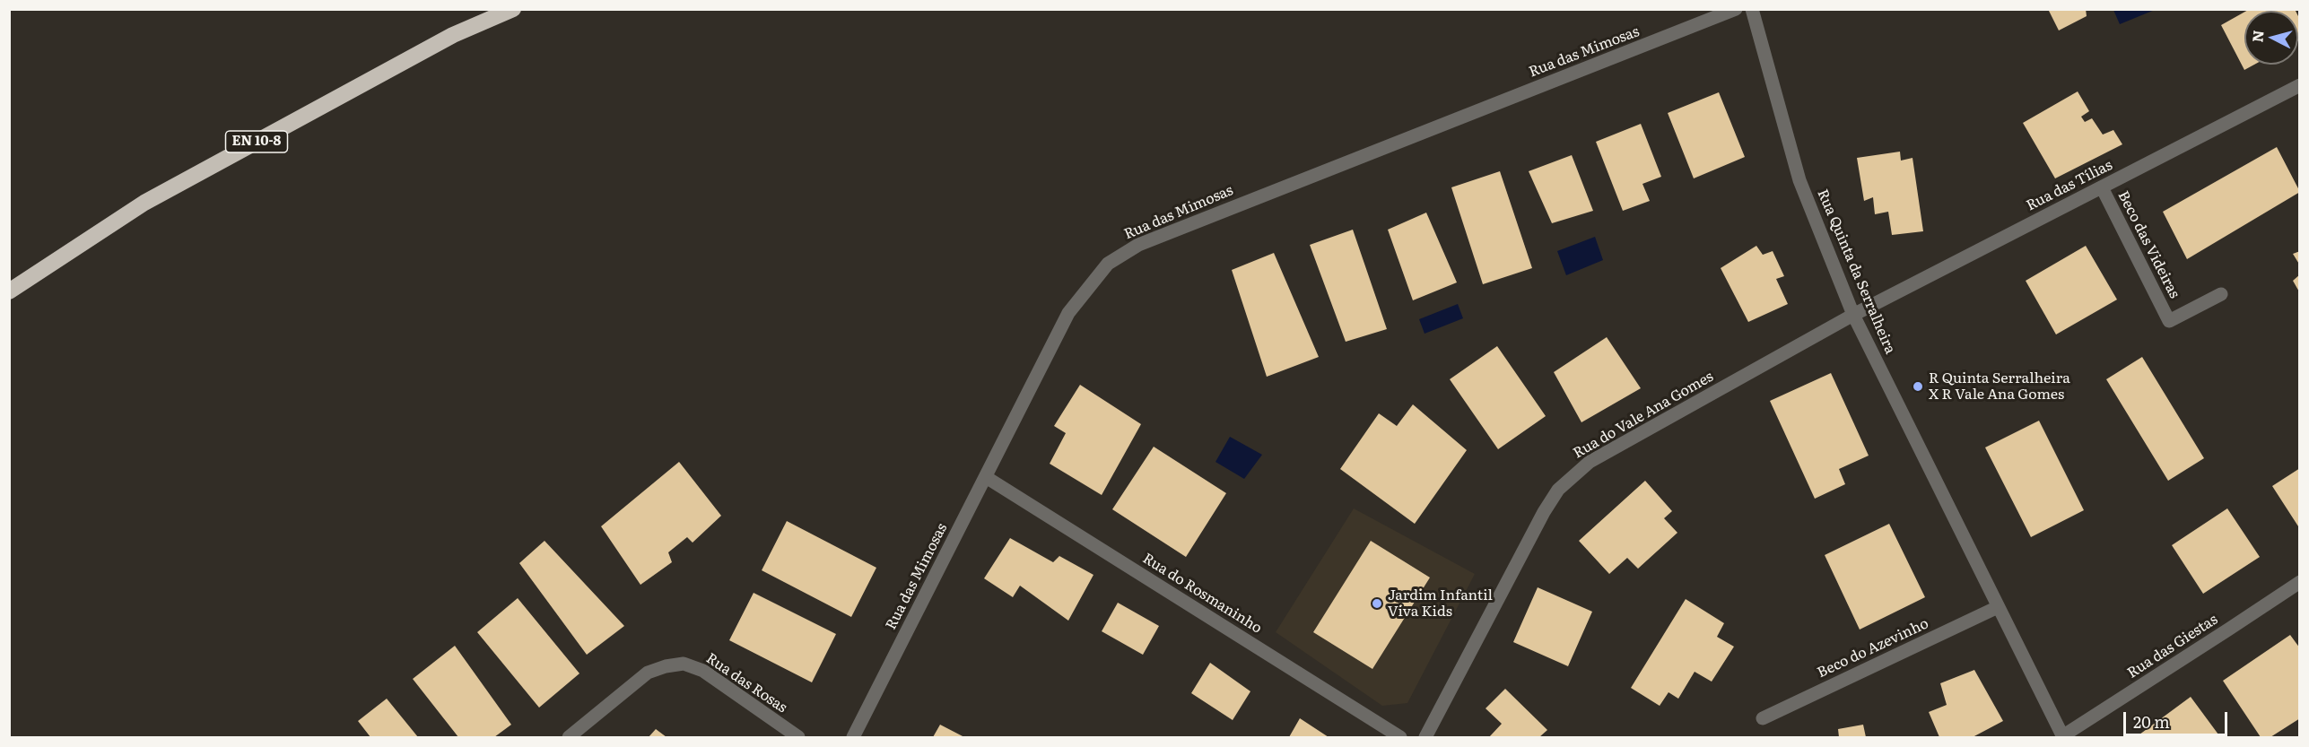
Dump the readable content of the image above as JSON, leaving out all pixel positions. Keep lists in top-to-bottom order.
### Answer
{
  "streets": {
    "highway": ["EN 10-8"],
    "street": [
      "Rua das Mimosas",
      "Rua das Tílias",
      "Beco das Videiras",
      "Rua Quinta da Serralheira",
      "Rua do Vale Ana Gomes",
      "Rua do Rosmaninho",
      "Rua das Giestas",
      "Beco do Azevinho",
      "Rua das Rosas"
    ]
  },
  "crossings": [
    ["Rua das Mimosas", "Rua do Rosmaninho"],
    ["Rua das Tílias", "Beco das Videiras"],
    ["Rua das Tílias", "Rua Quinta da Serralheira"],
    ["Rua das Tílias", "Rua do Vale Ana Gomes"],
    ["Rua Quinta da Serralheira", "Rua do Vale Ana Gomes"],
    ["Rua Quinta da Serralheira", "Rua das Giestas"],
    ["Rua Quinta da Serralheira", "Beco do Azevinho"]
  ],
  "places": ["R Quinta Serralheira X R Vale Ana Gomes", "Jardim Infantil Viva Kids"],
  "scale_bar": "20 m",
  "north": "left"
}
